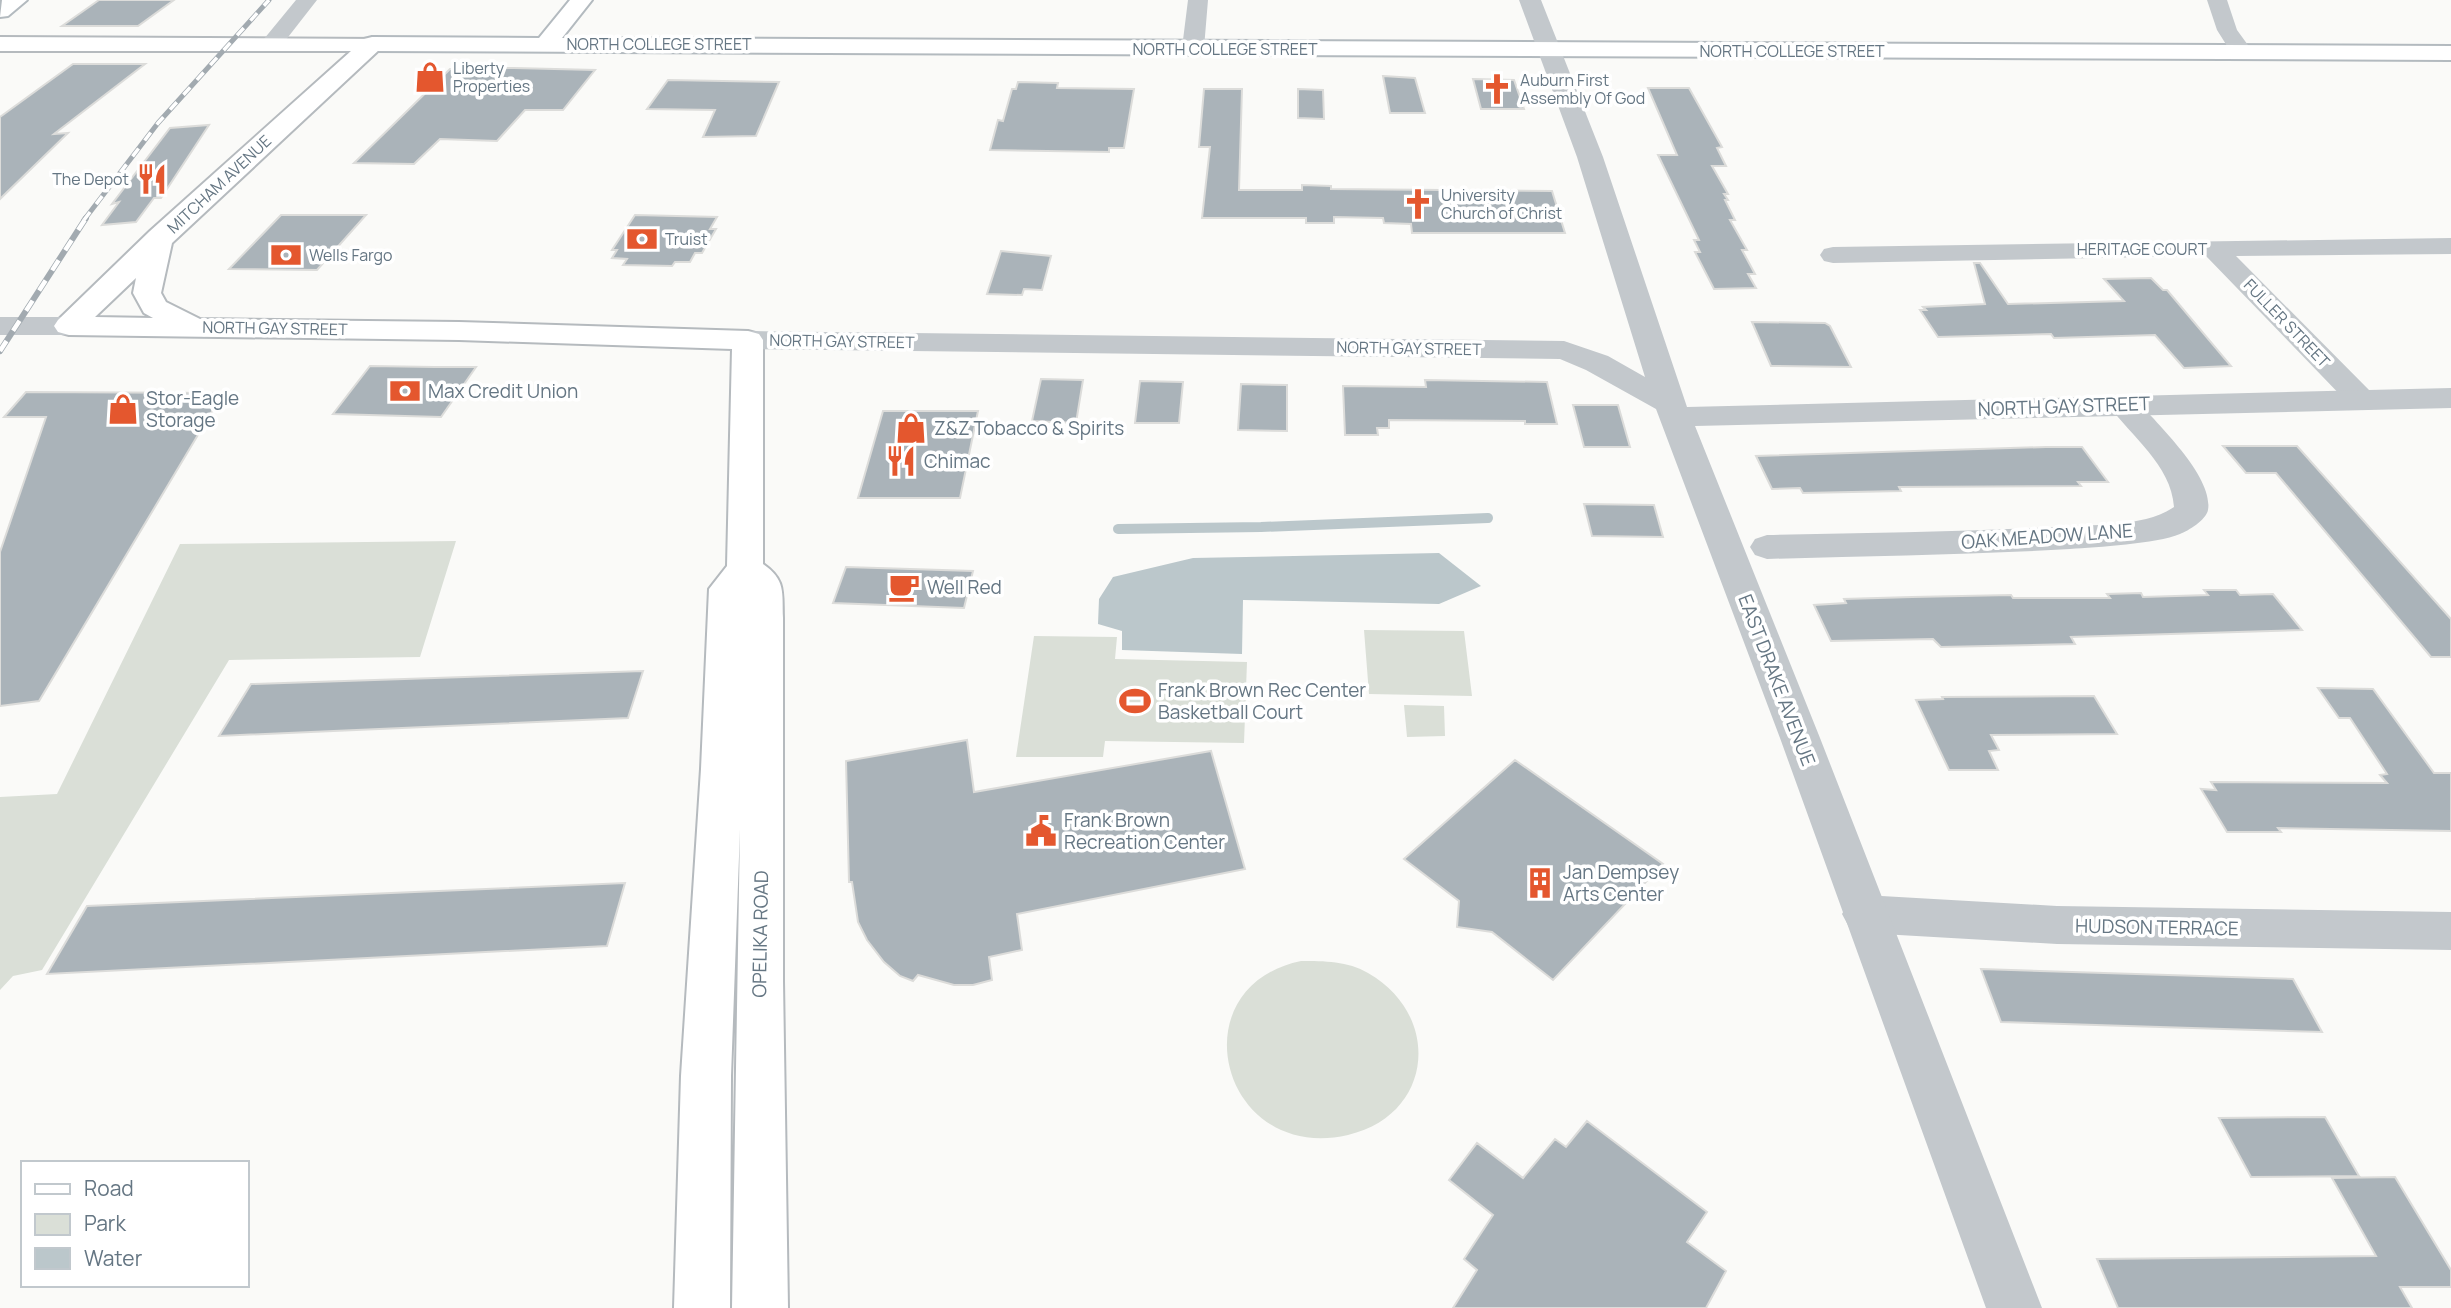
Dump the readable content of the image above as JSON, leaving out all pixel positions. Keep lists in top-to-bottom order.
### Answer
{
  "streets": {
    "main road": [
      "NORTH COLLEGE STREET",
      "MITCHAM AVENUE",
      "NORTH GAY STREET",
      "OPELIKA ROAD"
    ],
    "street": [
      "HERITAGE COURT",
      "FULLER STREET",
      "OAK MEADOW LANE",
      "EAST DRAKE AVENUE",
      "HUDSON TERRACE"
    ]
  },
  "crossings": [
    ["NORTH COLLEGE STREET", "MITCHAM AVENUE"],
    ["NORTH COLLEGE STREET", "EAST DRAKE AVENUE"],
    ["MITCHAM AVENUE", "NORTH GAY STREET"],
    ["HERITAGE COURT", "FULLER STREET"],
    ["FULLER STREET", "NORTH GAY STREET"],
    ["NORTH GAY STREET", "OAK MEADOW LANE"],
    ["NORTH GAY STREET", "EAST DRAKE AVENUE"],
    ["EAST DRAKE AVENUE", "HUDSON TERRACE"]
  ],
  "places": {
    "shop": ["Liberty Properties", "Stor-Eagle Storage", "Z&Z Tobacco & Spirits"],
    "church": ["Auburn First Assembly Of God", "University Church of Christ"],
    "restaurant": ["The Depot", "Chimac"],
    "bank": ["Truist", "Wells Fargo", "Max Credit Union"],
    "cafe": ["Well Red"],
    "sports": ["Frank Brown Rec Center Basketball Court"],
    "public building": ["Frank Brown Recreation Center"],
    "building": ["Jan Dempsey Arts Center"]
  },
  "legend": ["Road", "Park", "Water"]
}
